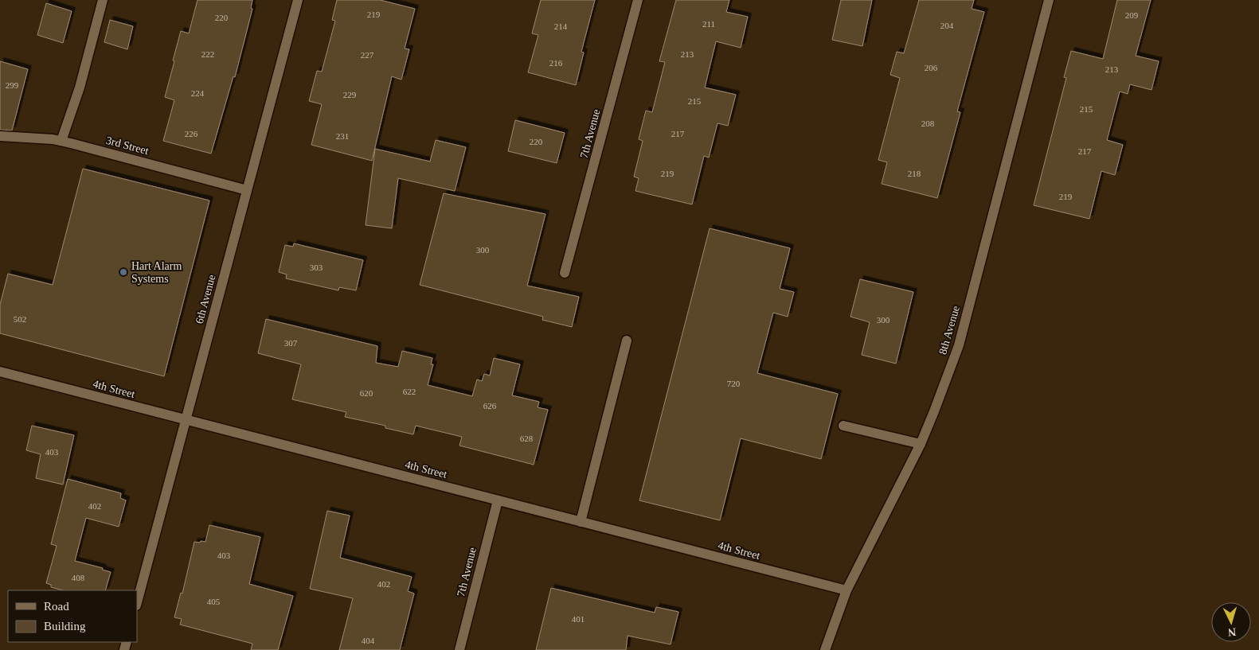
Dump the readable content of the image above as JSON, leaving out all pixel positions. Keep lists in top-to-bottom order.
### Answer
{
  "streets": {
    "street": [
      "7th Avenue",
      "3rd Street",
      "6th Avenue",
      "8th Avenue",
      "4th Street"
    ]
  },
  "crossings": [
    ["7th Avenue", "4th Street"],
    ["3rd Street", "6th Avenue"],
    ["6th Avenue", "4th Street"],
    ["8th Avenue", "4th Street"]
  ],
  "places": ["Hart Alarm Systems"],
  "house_numbers": [
    "219",
    "209",
    "220",
    "211",
    "204",
    "214",
    "222",
    "213",
    "227",
    "216",
    "206",
    "213",
    "299",
    "224",
    "229",
    "215",
    "215",
    "208",
    "226",
    "217",
    "231",
    "220",
    "217",
    "219",
    "218",
    "219",
    "300",
    "303",
    "502",
    "300",
    "307",
    "720",
    "622",
    "620",
    "626",
    "628",
    "403",
    "402",
    "403",
    "408",
    "402",
    "405",
    "401",
    "404"
  ],
  "legend": ["Road", "Building"],
  "north": "bottom"
}
